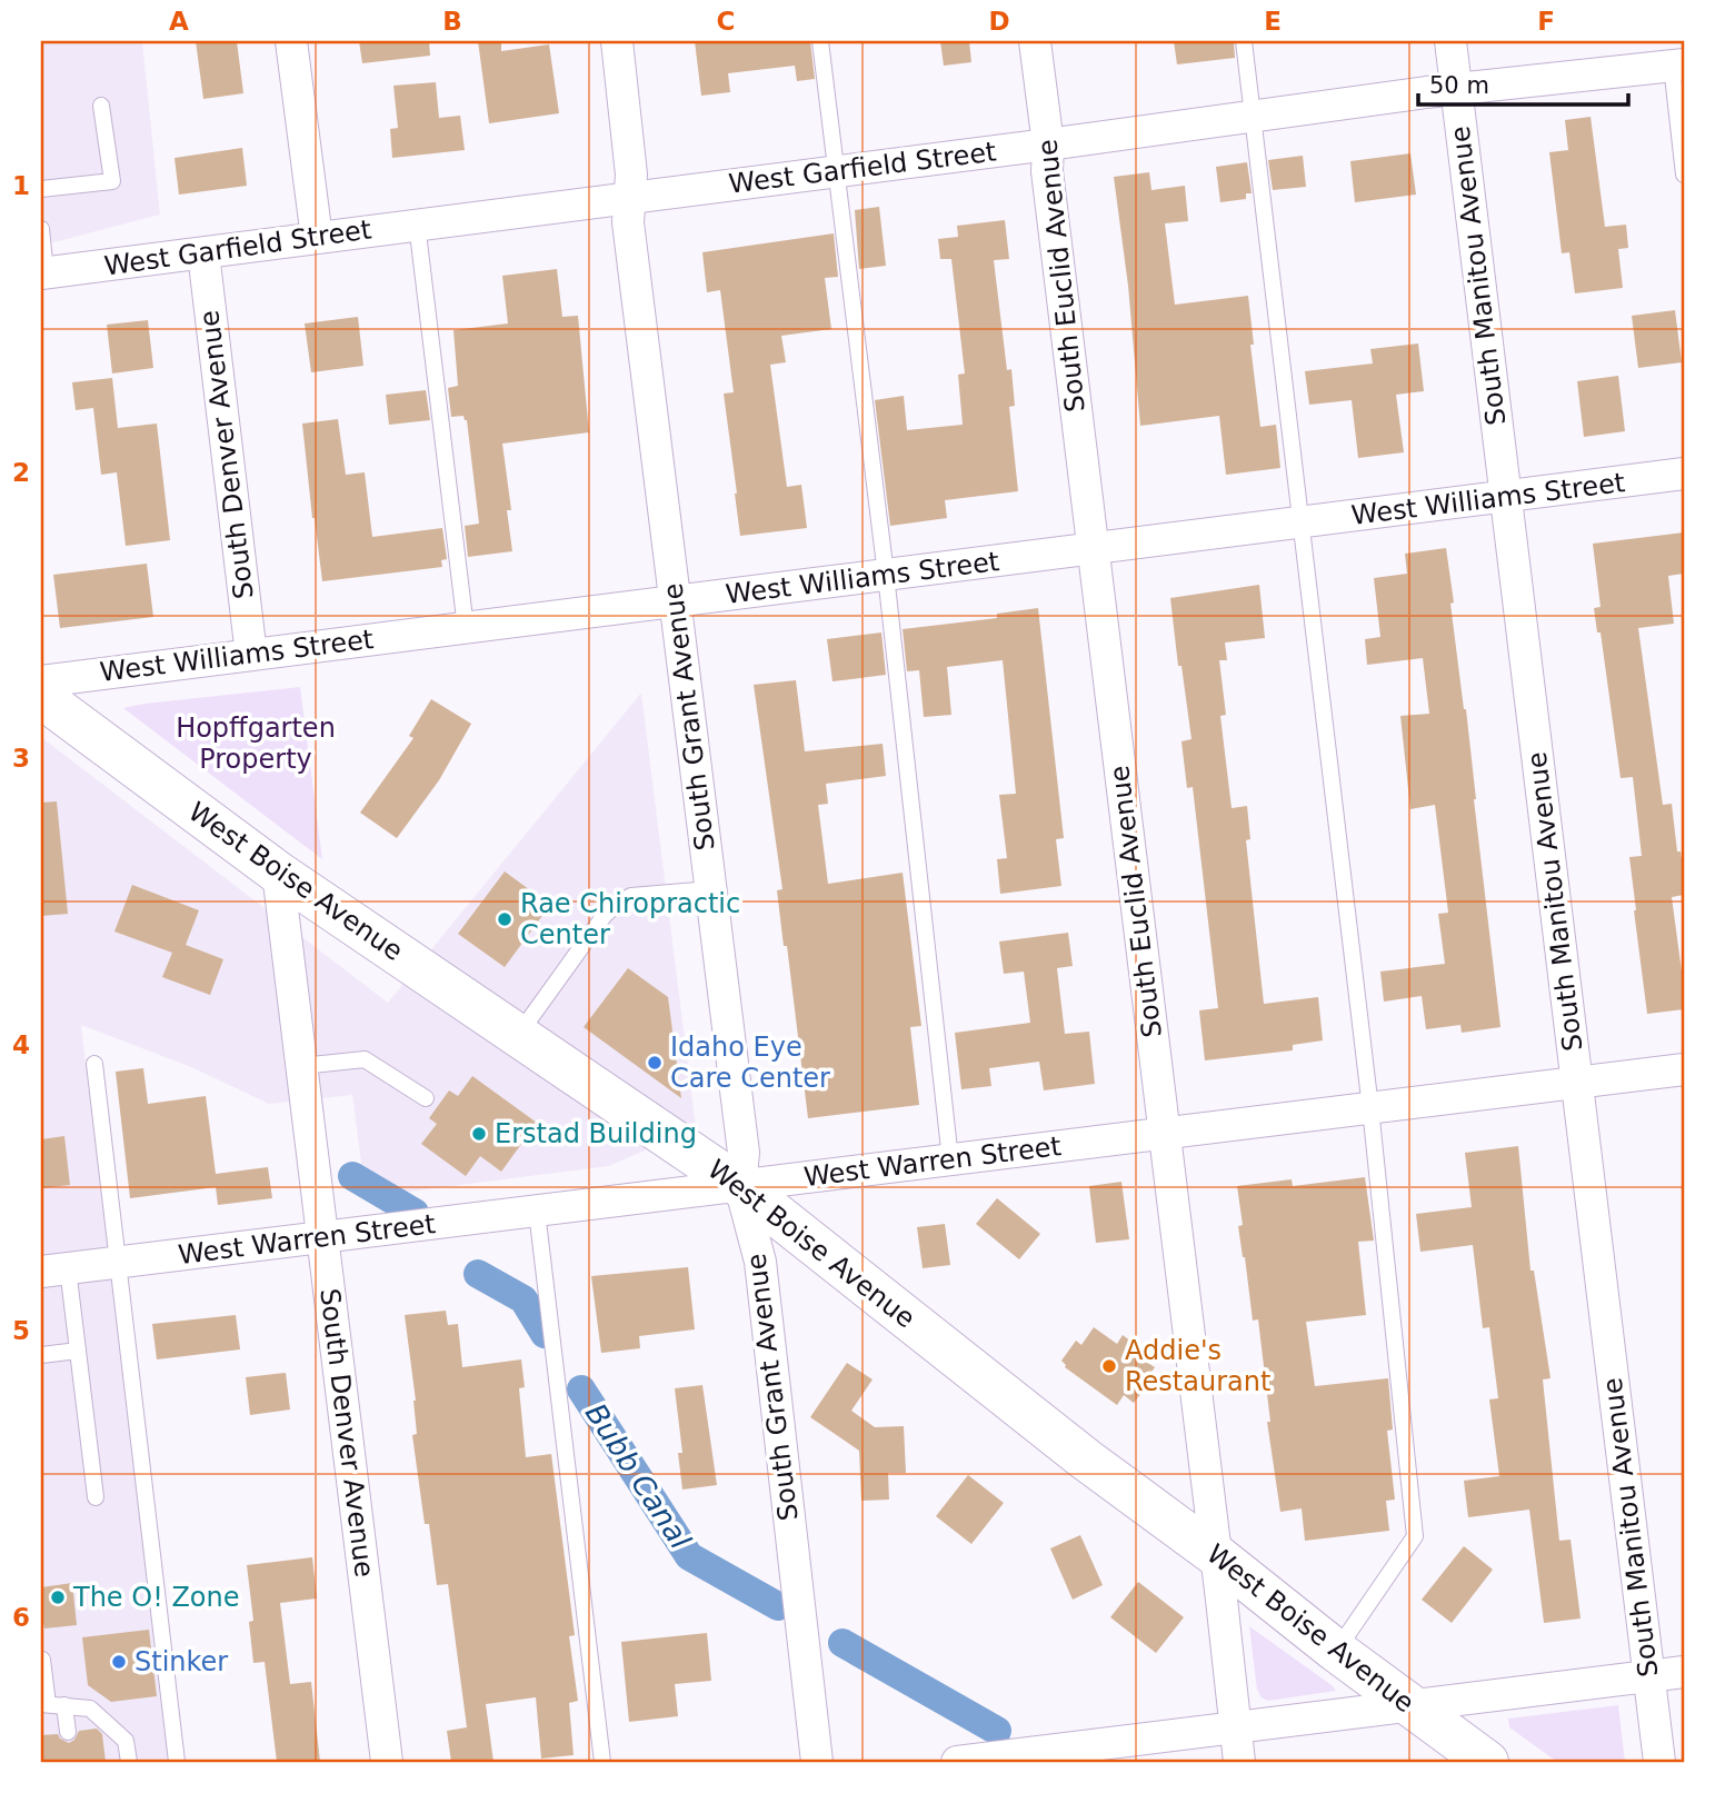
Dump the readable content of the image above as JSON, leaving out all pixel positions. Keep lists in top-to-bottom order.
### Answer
{
  "streets": {
    "street": [
      "West Garfield Street",
      "South Euclid Avenue",
      "South Manitou Avenue",
      "South Denver Avenue",
      "West Williams Street",
      "South Grant Avenue",
      "West Boise Avenue",
      "West Warren Street"
    ]
  },
  "crossings": [
    ["West Garfield Street", "South Euclid Avenue"],
    ["West Garfield Street", "South Manitou Avenue"],
    ["West Garfield Street", "South Denver Avenue"],
    ["West Garfield Street", "South Grant Avenue"],
    ["South Euclid Avenue", "West Williams Street"],
    ["South Euclid Avenue", "West Boise Avenue"],
    ["South Euclid Avenue", "West Warren Street"],
    ["South Manitou Avenue", "West Williams Street"],
    ["South Manitou Avenue", "West Warren Street"],
    ["South Denver Avenue", "West Williams Street"],
    ["South Denver Avenue", "West Boise Avenue"],
    ["South Denver Avenue", "West Warren Street"],
    ["West Williams Street", "South Grant Avenue"],
    ["South Grant Avenue", "West Boise Avenue"],
    ["South Grant Avenue", "West Warren Street"],
    ["West Boise Avenue", "West Warren Street"]
  ],
  "water": ["Bubb Canal"],
  "parks": ["Hopffgarten Property"],
  "places": [
    "Rae Chiropractic Center",
    "Idaho Eye Care Center",
    "Erstad Building",
    "Addie's Restaurant",
    "The O! Zone",
    "Stinker"
  ],
  "scale_bar": "50 m",
  "grid": {
    "columns": [
      "A",
      "B",
      "C",
      "D",
      "E",
      "F"
    ],
    "rows": [
      "1",
      "2",
      "3",
      "4",
      "5",
      "6"
    ]
  }
}
